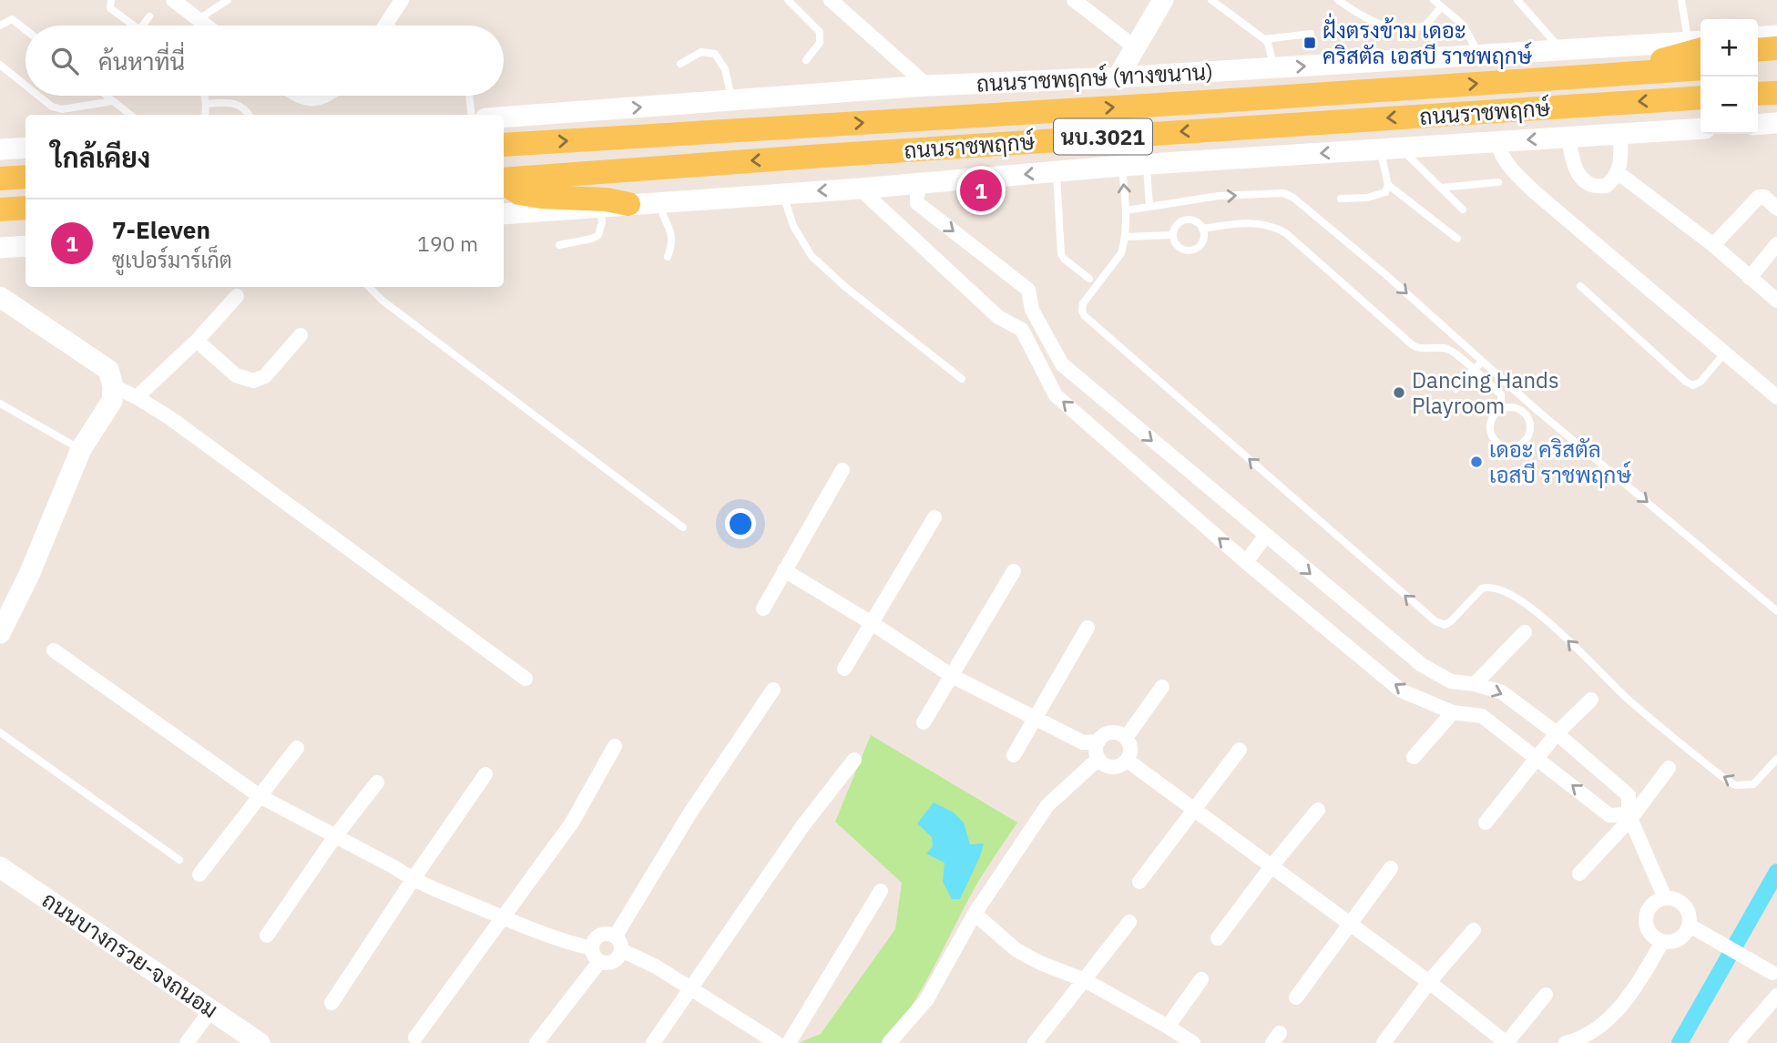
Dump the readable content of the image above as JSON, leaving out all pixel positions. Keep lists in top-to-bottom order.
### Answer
{
  "streets": {
    "main road": [
      "ถนนราชพฤกษ์ (ทางขนาน)",
      "ถนนราชพฤกษ์",
      "นบ.3021",
      "ถนนบางกรวย-จงถนอม"
    ]
  },
  "places": {
    "transit": ["ฝั่งตรงข้าม เดอะ คริสตัล เอสบี ราชพฤกษ์"],
    "other": ["Dancing Hands Playroom", "เดอะ คริสตัล เอสบี ราชพฤกษ์"]
  },
  "page": {
    "map_buttons": ["+", "−"],
    "search": "ค้นหาที่นี่",
    "heading": "ใกล้เคียง",
    "pins": "1",
    "list": [
      {
        "mark": "1",
        "name": "7-Eleven",
        "note": "ซูเปอร์มาร์เก็ต",
        "value": "190 m"
      }
    ]
  }
}
